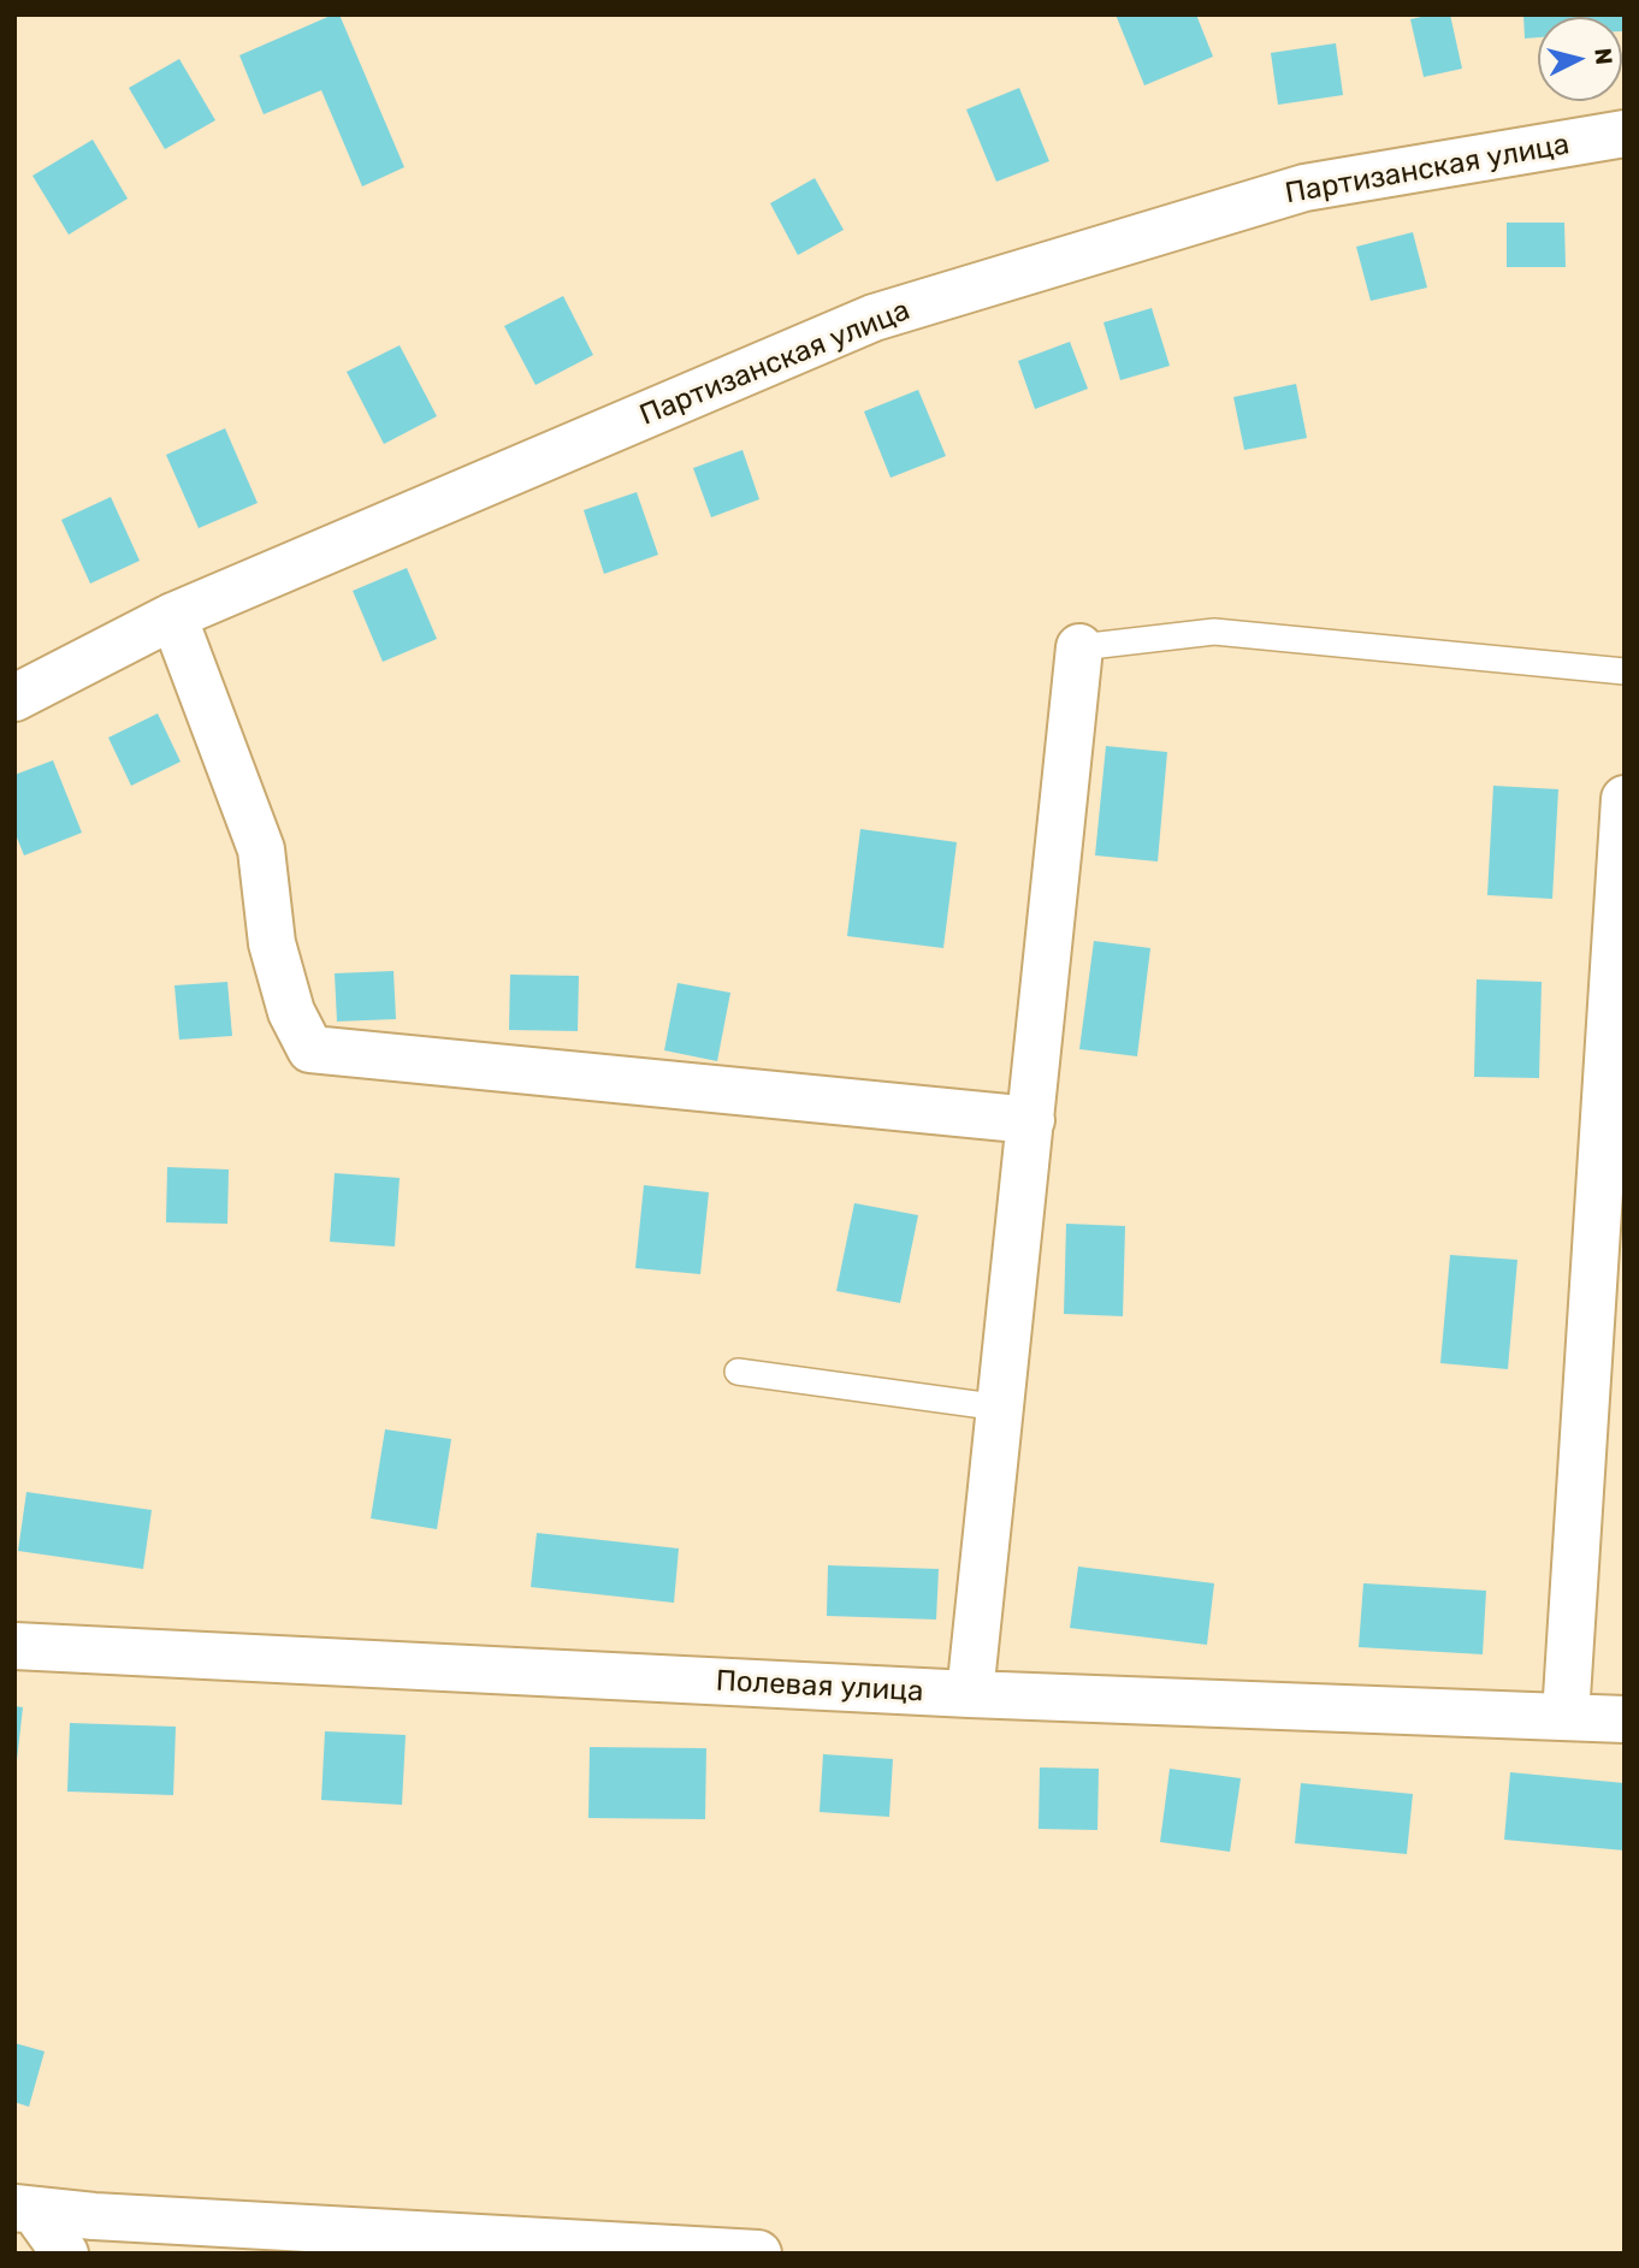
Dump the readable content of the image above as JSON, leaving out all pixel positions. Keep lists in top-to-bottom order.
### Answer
{
  "streets": {
    "street": ["Партизанская улица", "Полевая улица"]
  },
  "north": "right"
}
